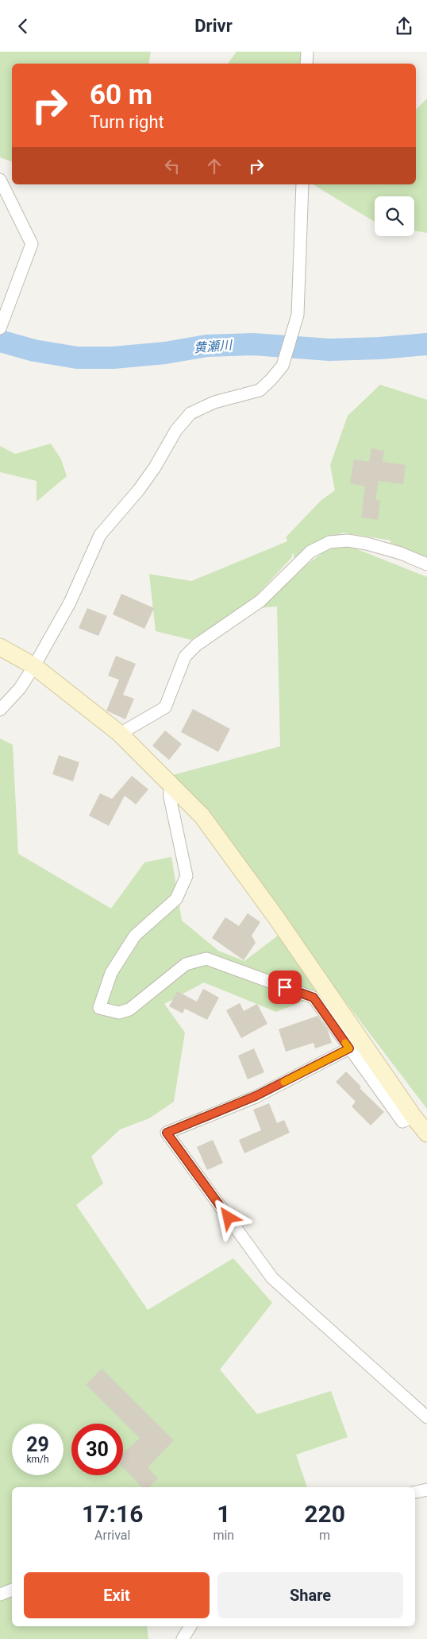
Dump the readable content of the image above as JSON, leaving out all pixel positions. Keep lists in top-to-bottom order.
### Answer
{
  "water": ["黄瀬川"],
  "page": {
    "header": "Drivr",
    "turn": ["60 m", "Turn right"],
    "speed": "29 km/h",
    "limit": "30",
    "eta": [
      "17:16",
      "Arrival",
      "1",
      "min",
      "220",
      "m"
    ],
    "buttons": ["Exit", "Share"]
  }
}
